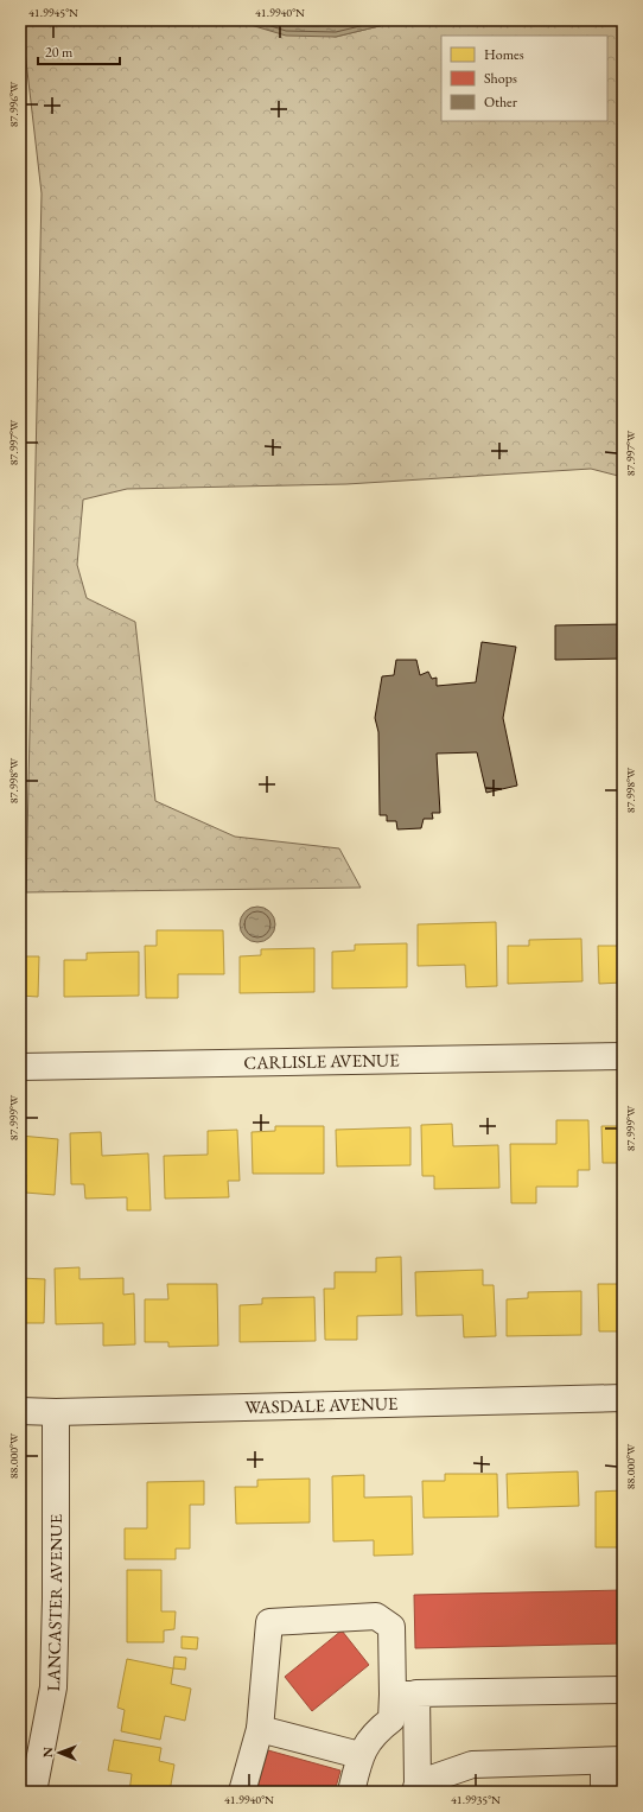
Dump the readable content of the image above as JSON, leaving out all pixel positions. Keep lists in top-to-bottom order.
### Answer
{
  "streets": {
    "street": ["CARLISLE AVENUE", "WASDALE AVENUE", "LANCASTER AVENUE"]
  },
  "crossings": [
    ["WASDALE AVENUE", "LANCASTER AVENUE"]
  ],
  "legend": ["Homes", "Shops", "Other"],
  "scale_bar": "20 m",
  "north": "left",
  "coordinates": [
    "41.9945°N",
    "41.9940°N",
    "87.996°W",
    "87.997°W",
    "87.998°W",
    "87.999°W",
    "88.000°W",
    "41.9935°N"
  ]
}
